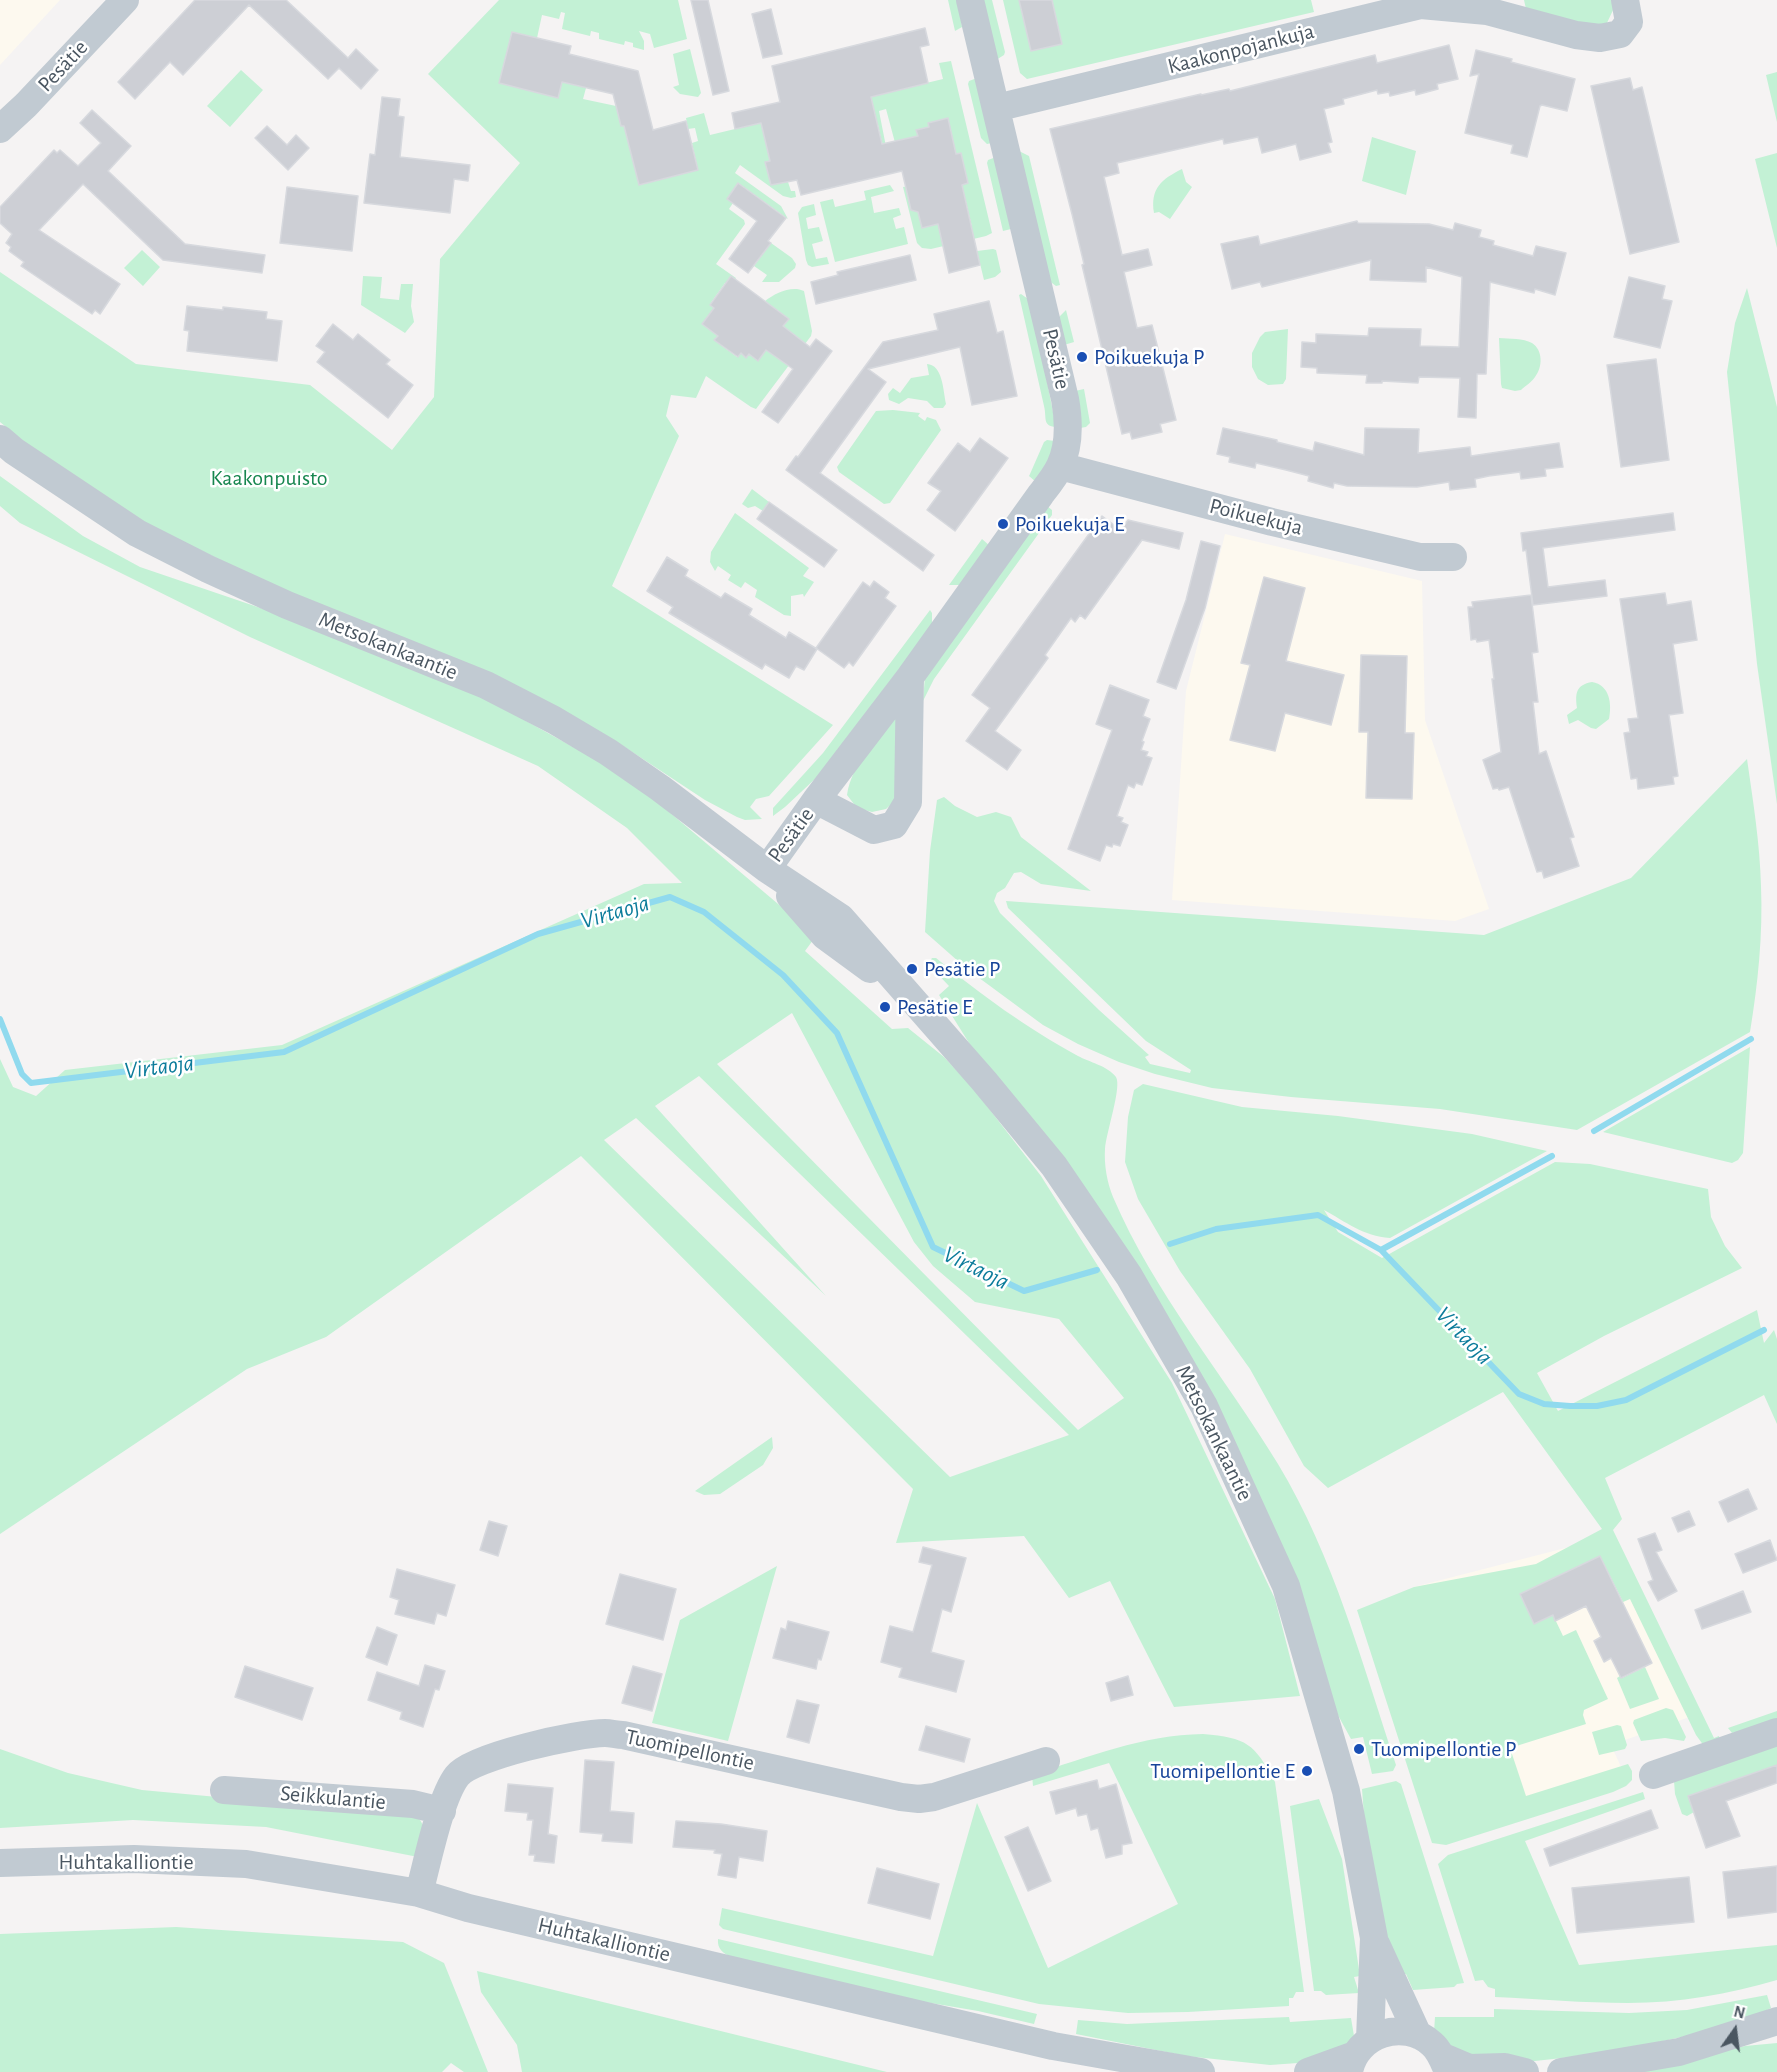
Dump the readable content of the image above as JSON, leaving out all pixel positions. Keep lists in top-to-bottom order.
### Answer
{
  "streets": {
    "street": [
      "Kaakonpojankuja",
      "Pesätie",
      "Poikuekuja",
      "Metsokankaantie",
      "Tuomipellontie",
      "Seikkulantie",
      "Huhtakalliontie"
    ]
  },
  "crossings": [
    ["Kaakonpojankuja", "Pesätie"],
    ["Pesätie", "Poikuekuja"],
    ["Pesätie", "Metsokankaantie"],
    ["Tuomipellontie", "Seikkulantie"],
    ["Tuomipellontie", "Huhtakalliontie"]
  ],
  "water": ["Virtaoja"],
  "parks": ["Kaakonpuisto"],
  "places": [
    "Poikuekuja P",
    "Poikuekuja E",
    "Pesätie P",
    "Pesätie E",
    "Tuomipellontie P",
    "Tuomipellontie E"
  ],
  "north": "top"
}
